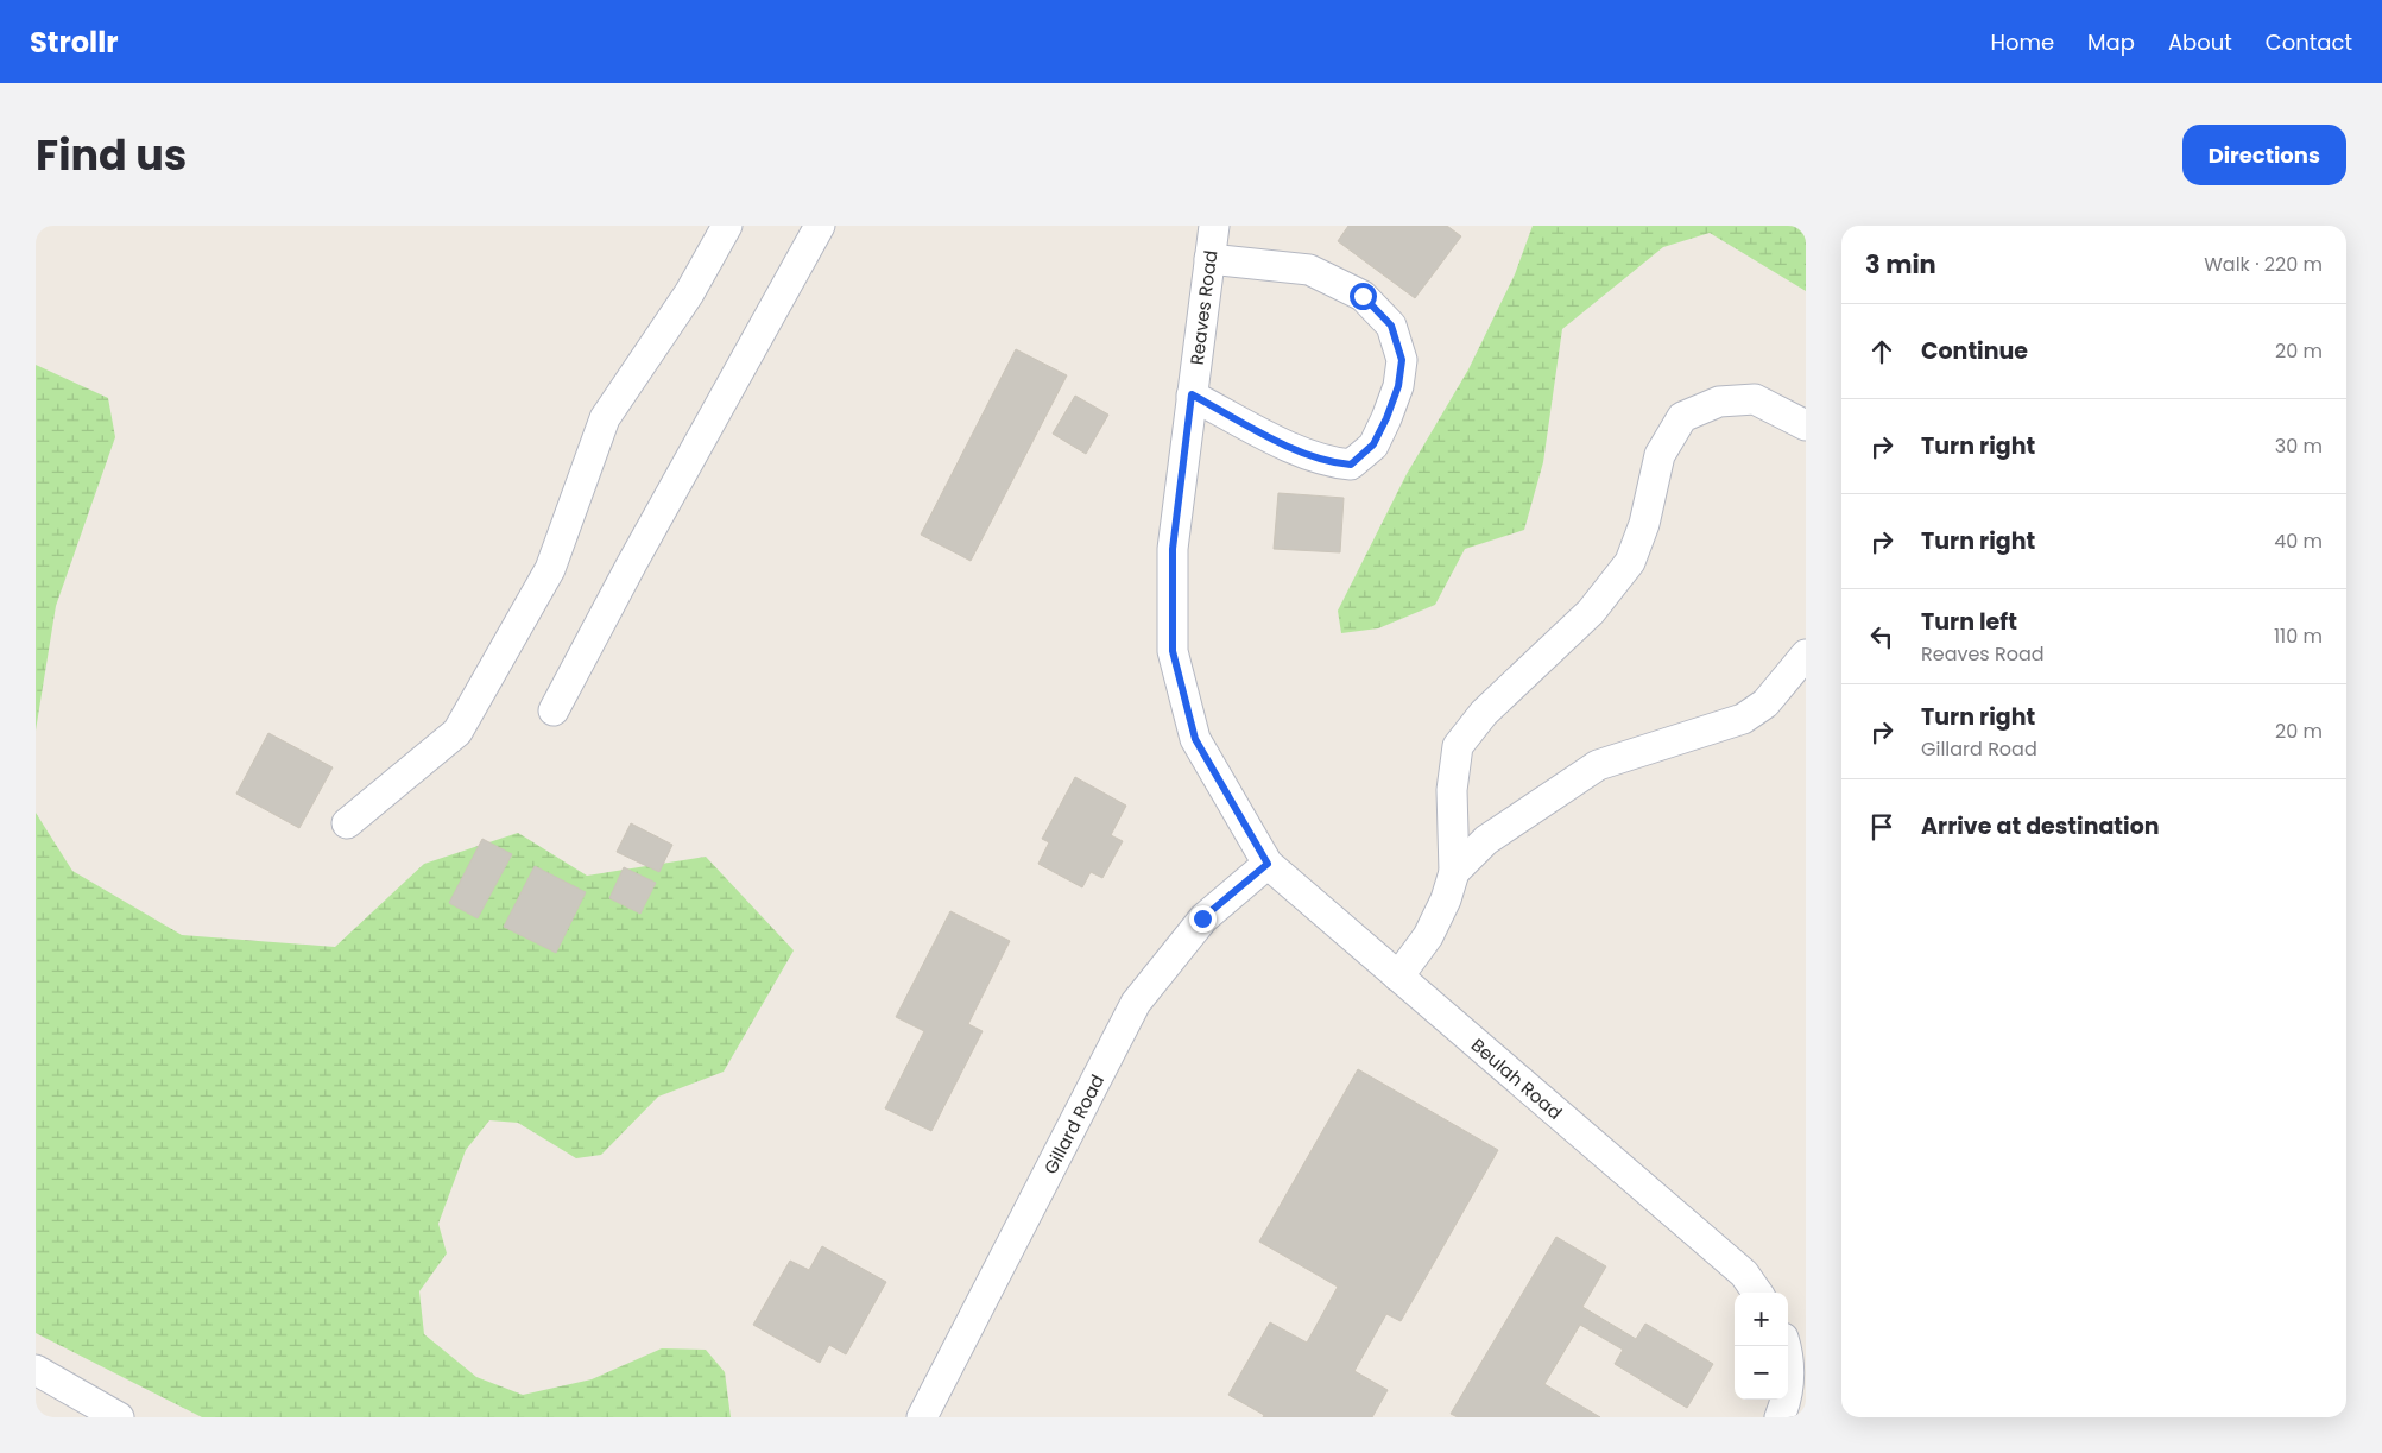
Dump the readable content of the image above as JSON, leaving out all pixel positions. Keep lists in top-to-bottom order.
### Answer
{
  "streets": {
    "street": ["Reaves Road", "Beulah Road", "Gillard Road"]
  },
  "crossings": [
    ["Reaves Road", "Beulah Road"],
    ["Reaves Road", "Gillard Road"],
    ["Beulah Road", "Gillard Road"]
  ],
  "page": {
    "header": "Strollr",
    "nav": [
      "Home",
      "Map",
      "About",
      "Contact"
    ],
    "title": "Find us",
    "buttons": "Directions",
    "heading": ["3 min", "Walk · 220 m"],
    "list": [
      ["Continue", "20 m"],
      ["Turn right", "30 m"],
      ["Turn right", "40 m"],
      ["Turn left", "Reaves Road", "110 m"],
      ["Turn right", "Gillard Road", "20 m"],
      "Arrive at destination"
    ],
    "map_buttons": ["+", "−"]
  }
}
